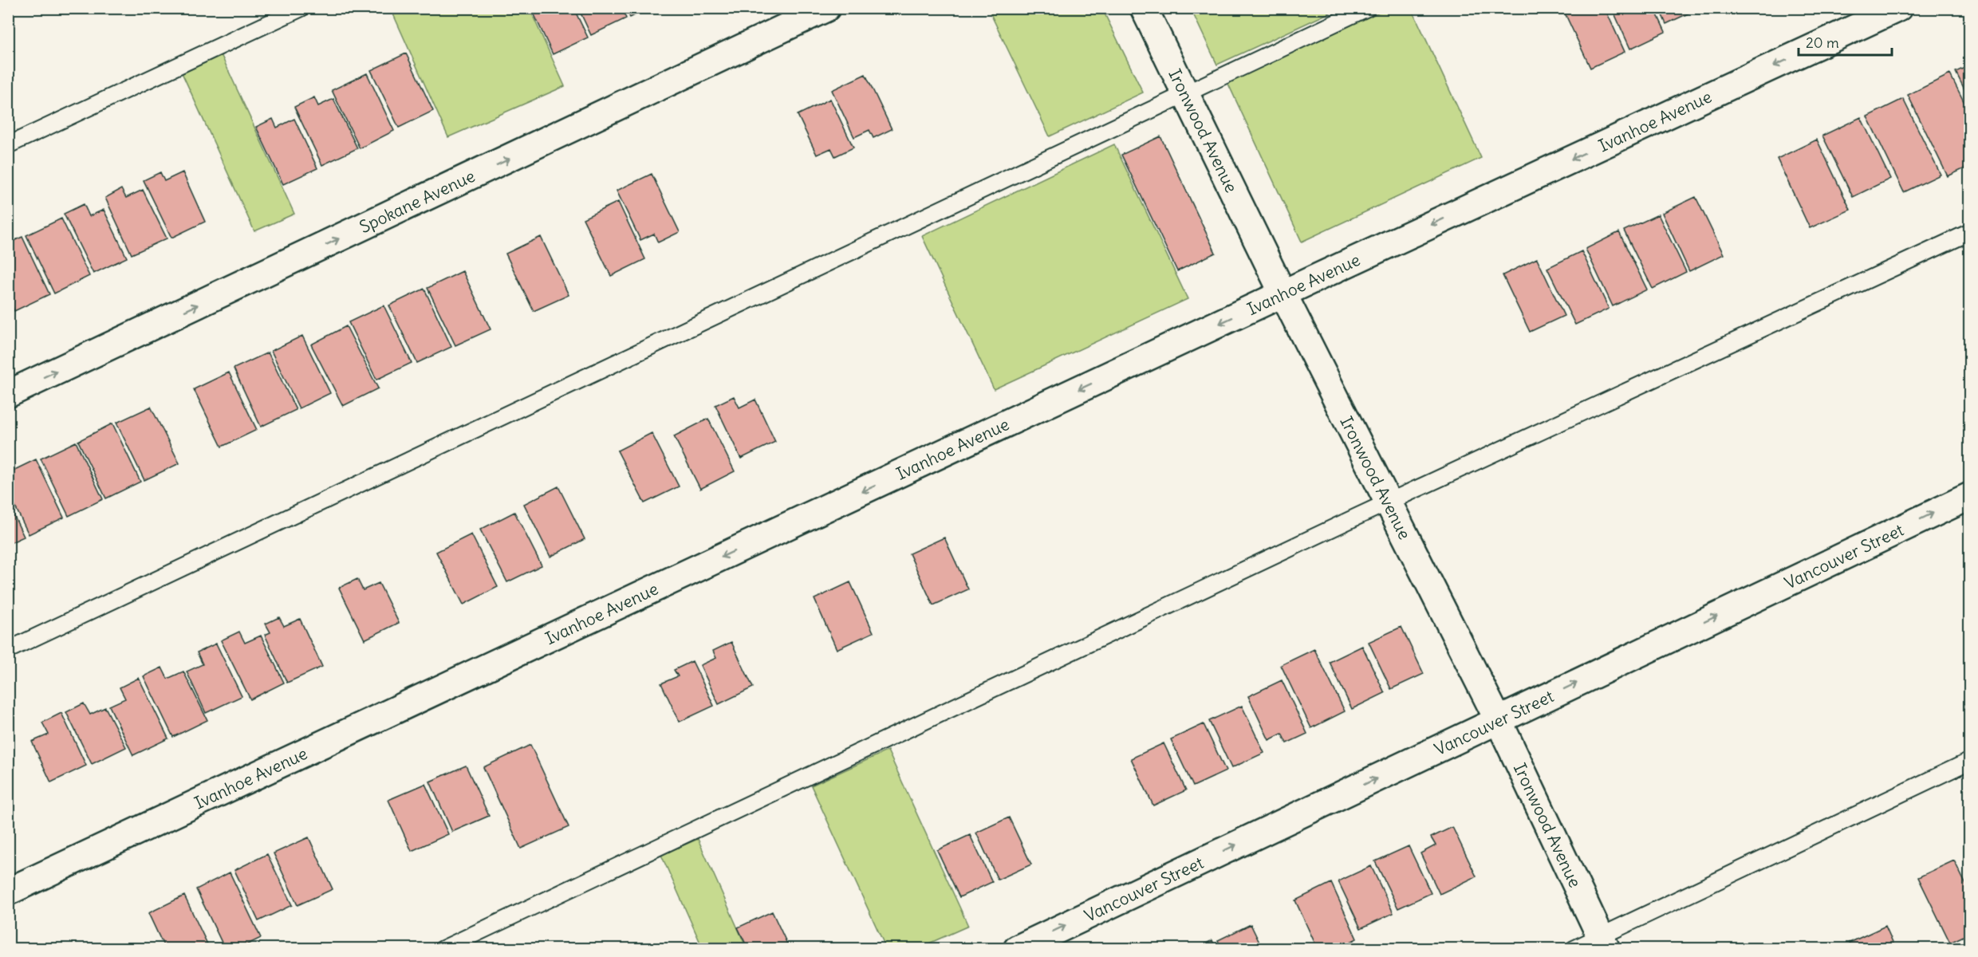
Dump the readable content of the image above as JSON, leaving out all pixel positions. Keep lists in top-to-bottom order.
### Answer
{
  "streets": {
    "street": [
      "Ivanhoe Avenue",
      "Ironwood Avenue",
      "Spokane Avenue",
      "Vancouver Street"
    ]
  },
  "crossings": [
    ["Ivanhoe Avenue", "Ironwood Avenue"],
    ["Ironwood Avenue", "Vancouver Street"]
  ],
  "one_way": ["Ivanhoe Avenue", "Spokane Avenue", "Vancouver Street"],
  "scale_bar": "20 m"
}
